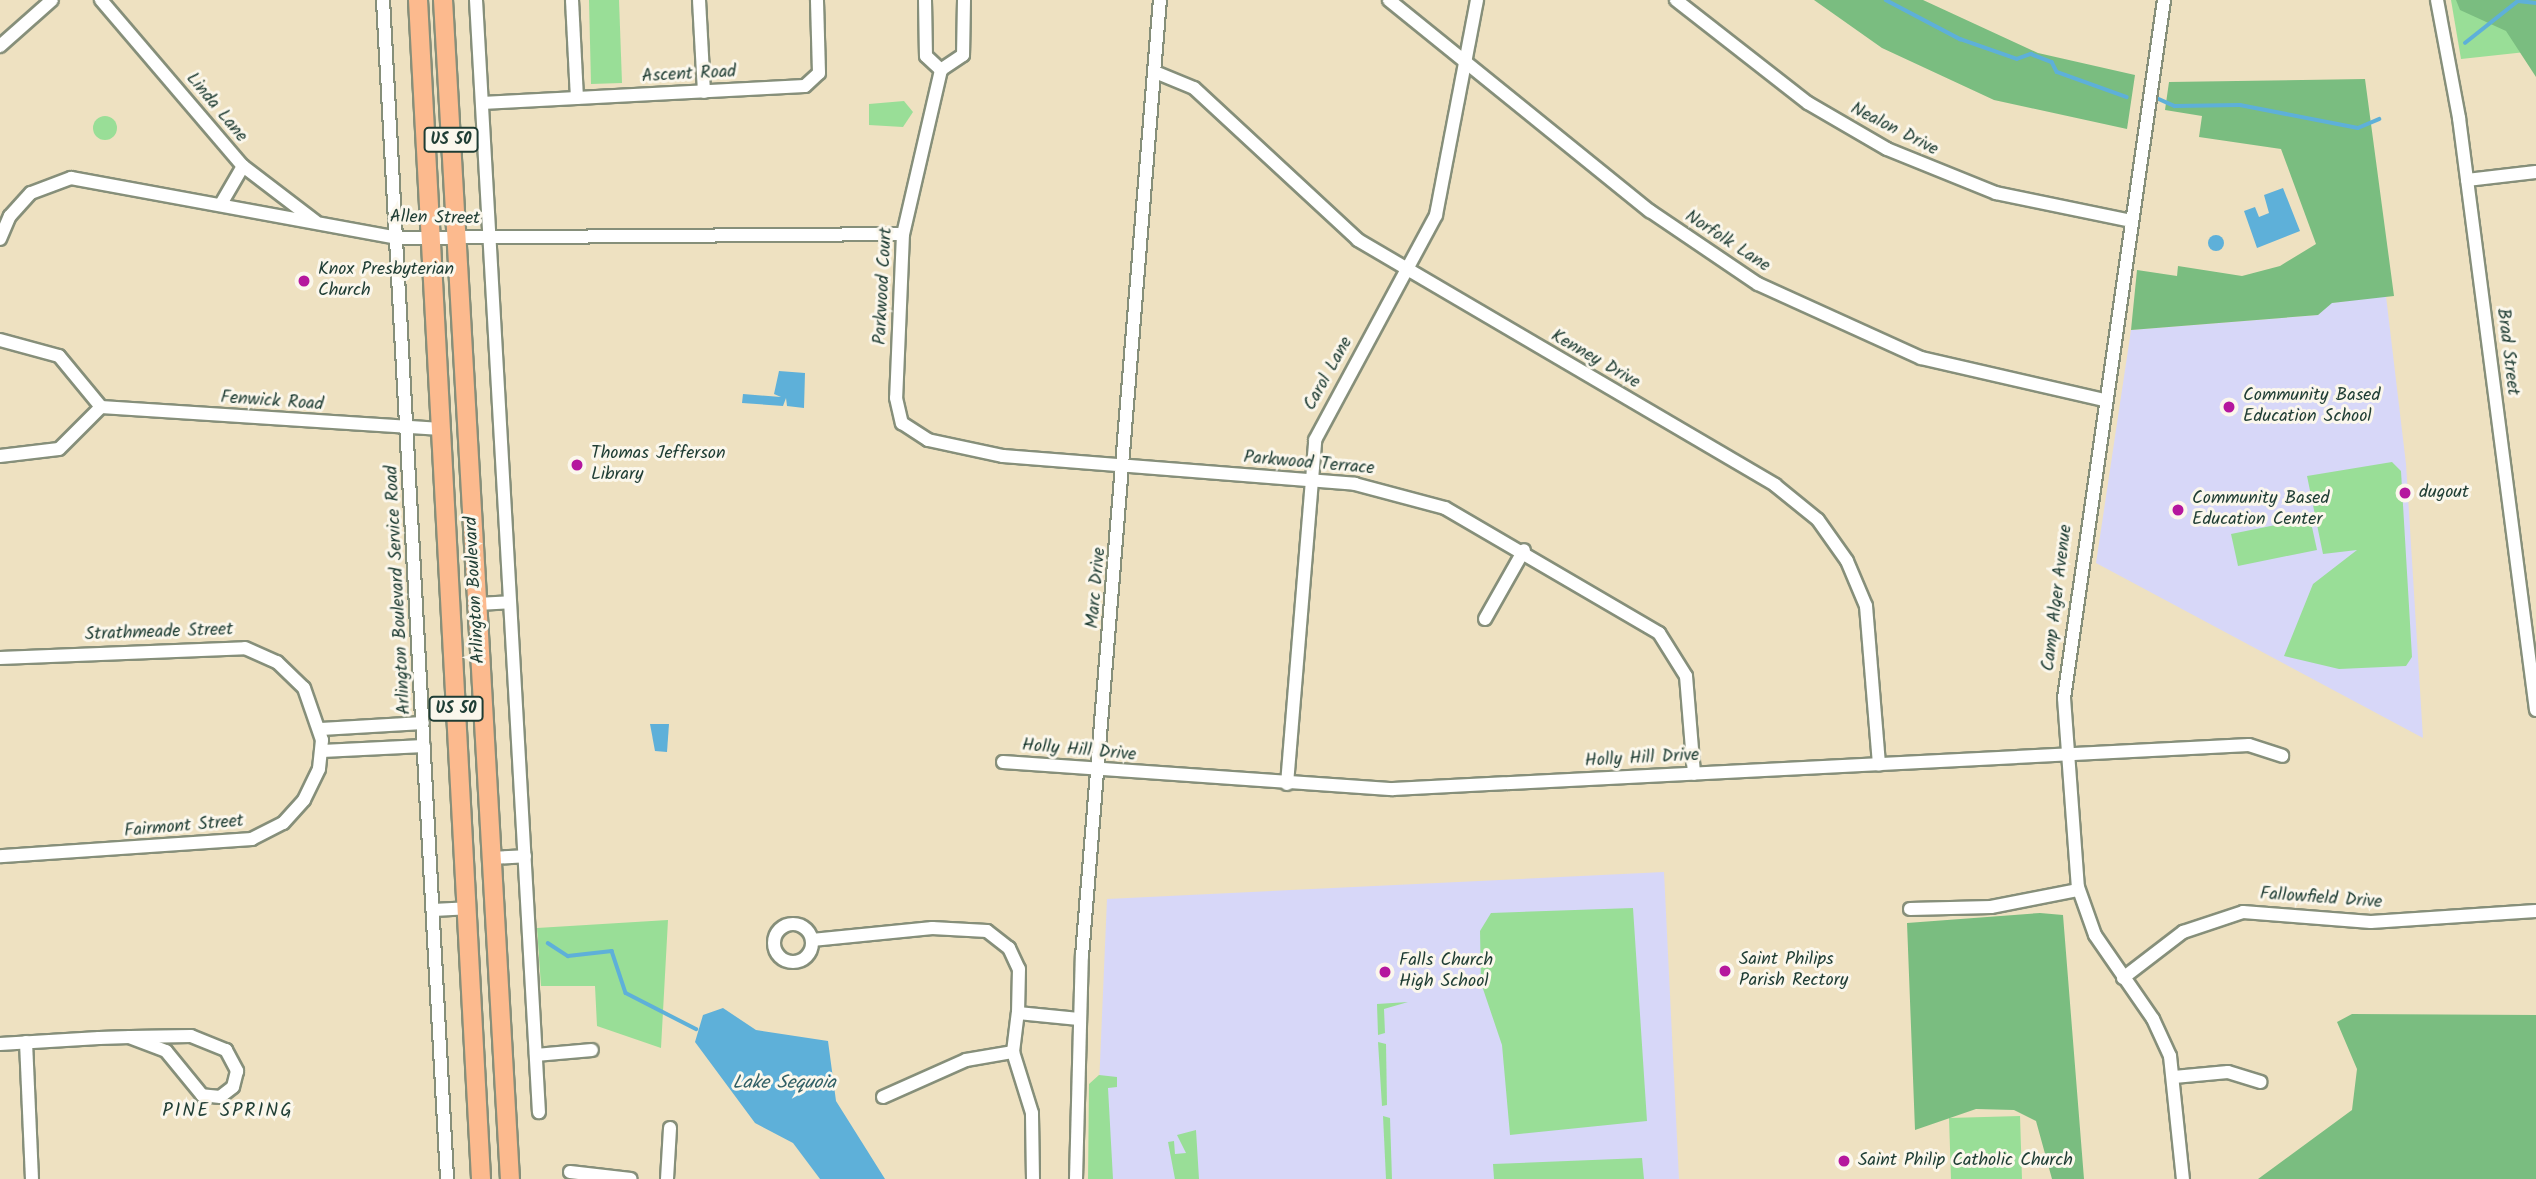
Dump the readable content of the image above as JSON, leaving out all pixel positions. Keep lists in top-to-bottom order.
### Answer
{
  "streets": {
    "highway": ["US 50", "Arlington Boulevard"],
    "street": [
      "Ascent Road",
      "Linda Lane",
      "Nealon Drive",
      "Allen Street",
      "Norfolk Lane",
      "Parkwood Court",
      "Brad Street",
      "Kenney Drive",
      "Carol Lane",
      "Fenwick Road",
      "Parkwood Terrace",
      "Marc Drive",
      "Arlington Boulevard Service Road",
      "Camp Alger Avenue",
      "Strathmeade Street",
      "Holly Hill Drive",
      "Fairmont Street",
      "Fallowfield Drive"
    ]
  },
  "crossings": [
    ["Linda Lane", "Allen Street"],
    ["Nealon Drive", "Camp Alger Avenue"],
    ["Allen Street", "Parkwood Court"],
    ["Allen Street", "Arlington Boulevard Service Road"],
    ["Allen Street", "Arlington Boulevard"],
    ["Norfolk Lane", "Carol Lane"],
    ["Norfolk Lane", "Camp Alger Avenue"],
    ["Parkwood Court", "Parkwood Terrace"],
    ["Kenney Drive", "Carol Lane"],
    ["Kenney Drive", "Marc Drive"],
    ["Kenney Drive", "Holly Hill Drive"],
    ["Carol Lane", "Parkwood Terrace"],
    ["Carol Lane", "Holly Hill Drive"],
    ["Fenwick Road", "Arlington Boulevard Service Road"],
    ["Fenwick Road", "Arlington Boulevard"],
    ["Parkwood Terrace", "Marc Drive"],
    ["Parkwood Terrace", "Holly Hill Drive"],
    ["Marc Drive", "Holly Hill Drive"],
    ["Camp Alger Avenue", "Holly Hill Drive"],
    ["Camp Alger Avenue", "Fallowfield Drive"],
    ["Strathmeade Street", "Fairmont Street"]
  ],
  "districts": ["PINE SPRING"],
  "water": ["Lake Sequoia"],
  "places": [
    "Knox Presbyterian Church",
    "Community Based Education School",
    "Thomas Jefferson Library",
    "dugout",
    "Community Based Education Center",
    "Saint Philips Parish Rectory",
    "Falls Church High School",
    "Saint Philip Catholic Church"
  ]
}
